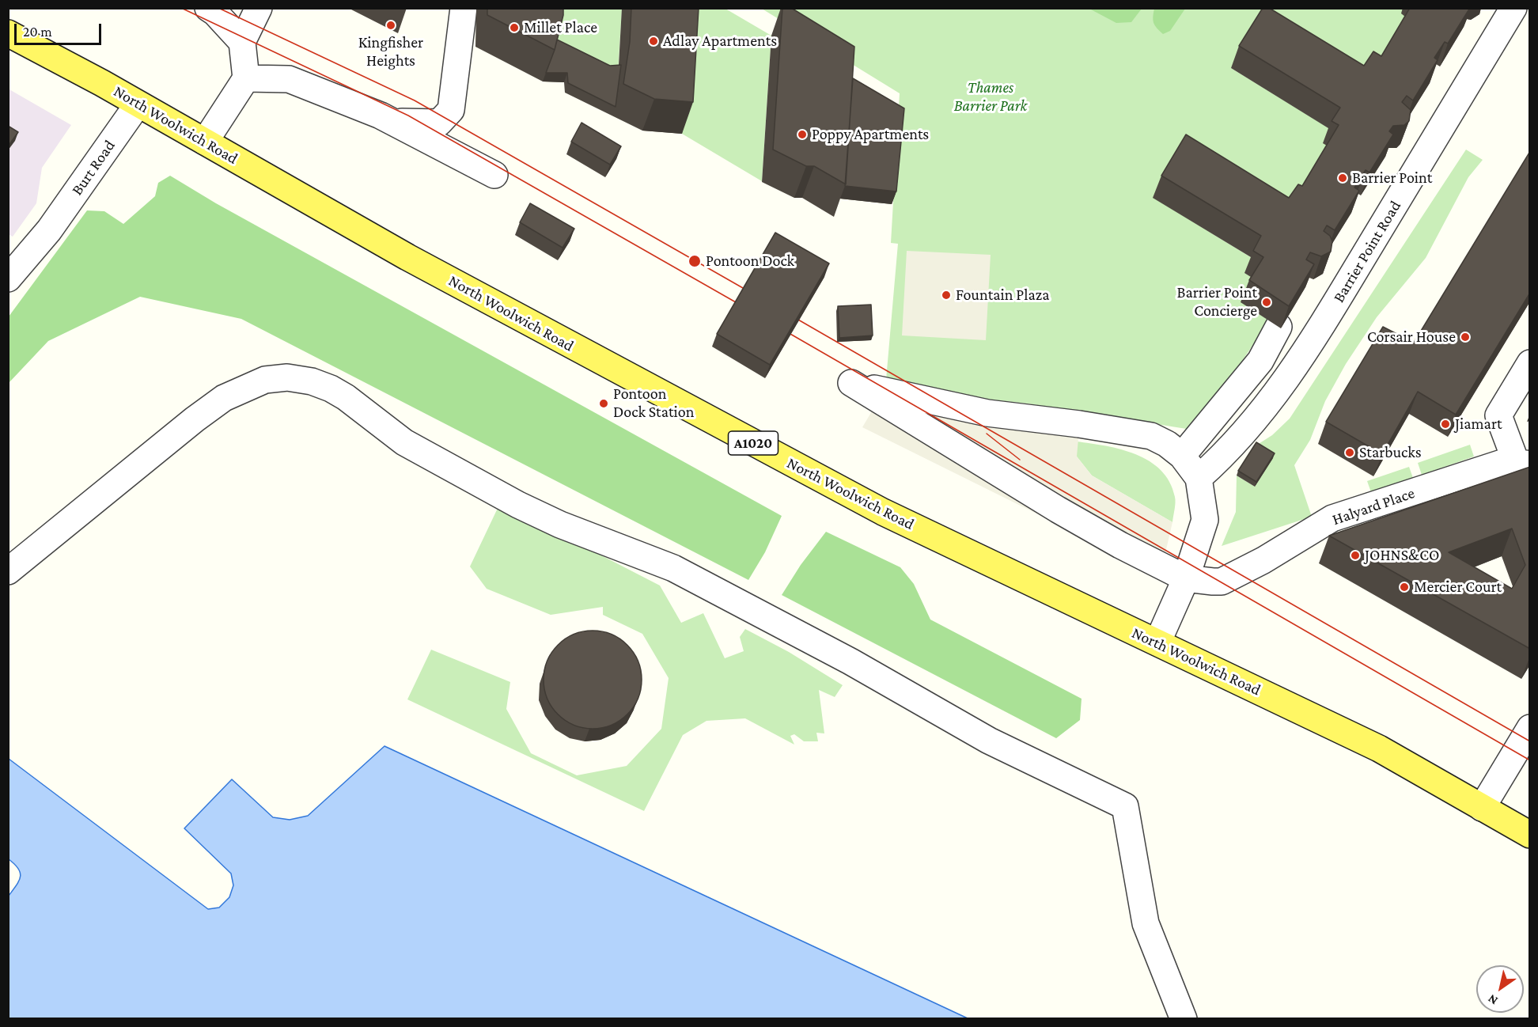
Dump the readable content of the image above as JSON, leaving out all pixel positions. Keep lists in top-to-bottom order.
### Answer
{
  "streets": {
    "main road": ["North Woolwich Road", "A1020"],
    "street": ["Burt Road", "Barrier Point Road", "Halyard Place"]
  },
  "crossings": [
    ["North Woolwich Road", "Burt Road"]
  ],
  "parks": ["Thames Barrier Park"],
  "places": [
    "Kingfisher Heights",
    "Millet Place",
    "Adlay Apartments",
    "Poppy Apartments",
    "Barrier Point",
    "Pontoon Dock",
    "Fountain Plaza",
    "Barrier Point Concierge",
    "Corsair House",
    "Pontoon Dock Station",
    "Jiamart",
    "Starbucks",
    "JOHNS&CO",
    "Mercier Court"
  ],
  "scale_bar": "20 m",
  "north": "bottom left"
}
